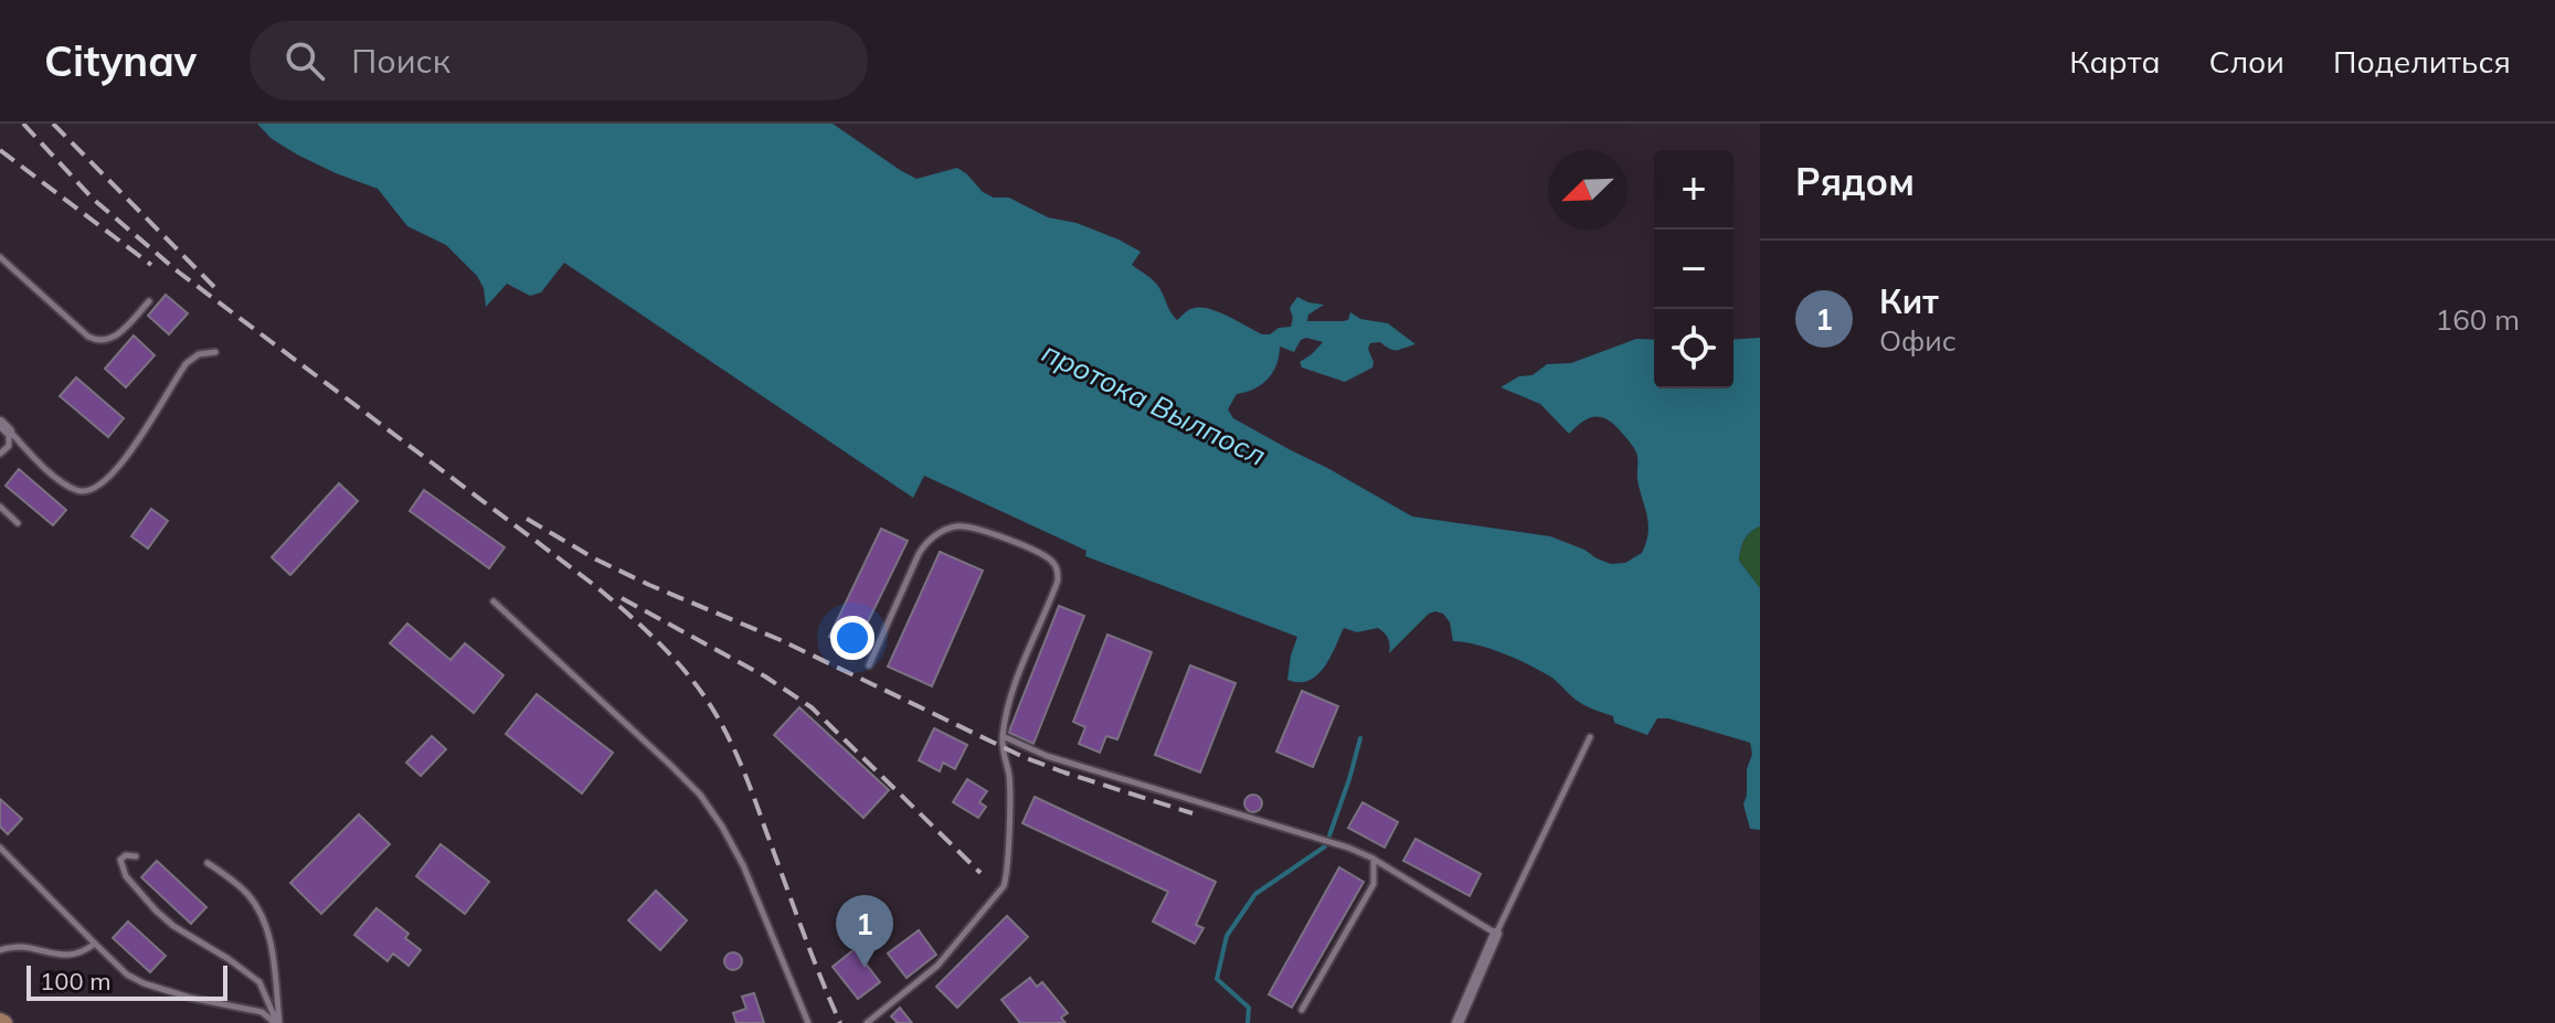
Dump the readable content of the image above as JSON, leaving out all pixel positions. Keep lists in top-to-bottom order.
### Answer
{
  "water": ["протока Вылпосл"],
  "scale_bar": "100 m",
  "north": "bottom left",
  "page": {
    "header": "Citynav",
    "search": "Поиск",
    "nav": ["Карта", "Слои", "Поделиться"],
    "heading": "Рядом",
    "map_buttons": ["+", "−"],
    "list": [
      {
        "mark": "1",
        "name": "Кит",
        "note": "Офис",
        "value": "160 m"
      }
    ],
    "pins": "1",
    "scale": "100 m"
  }
}
